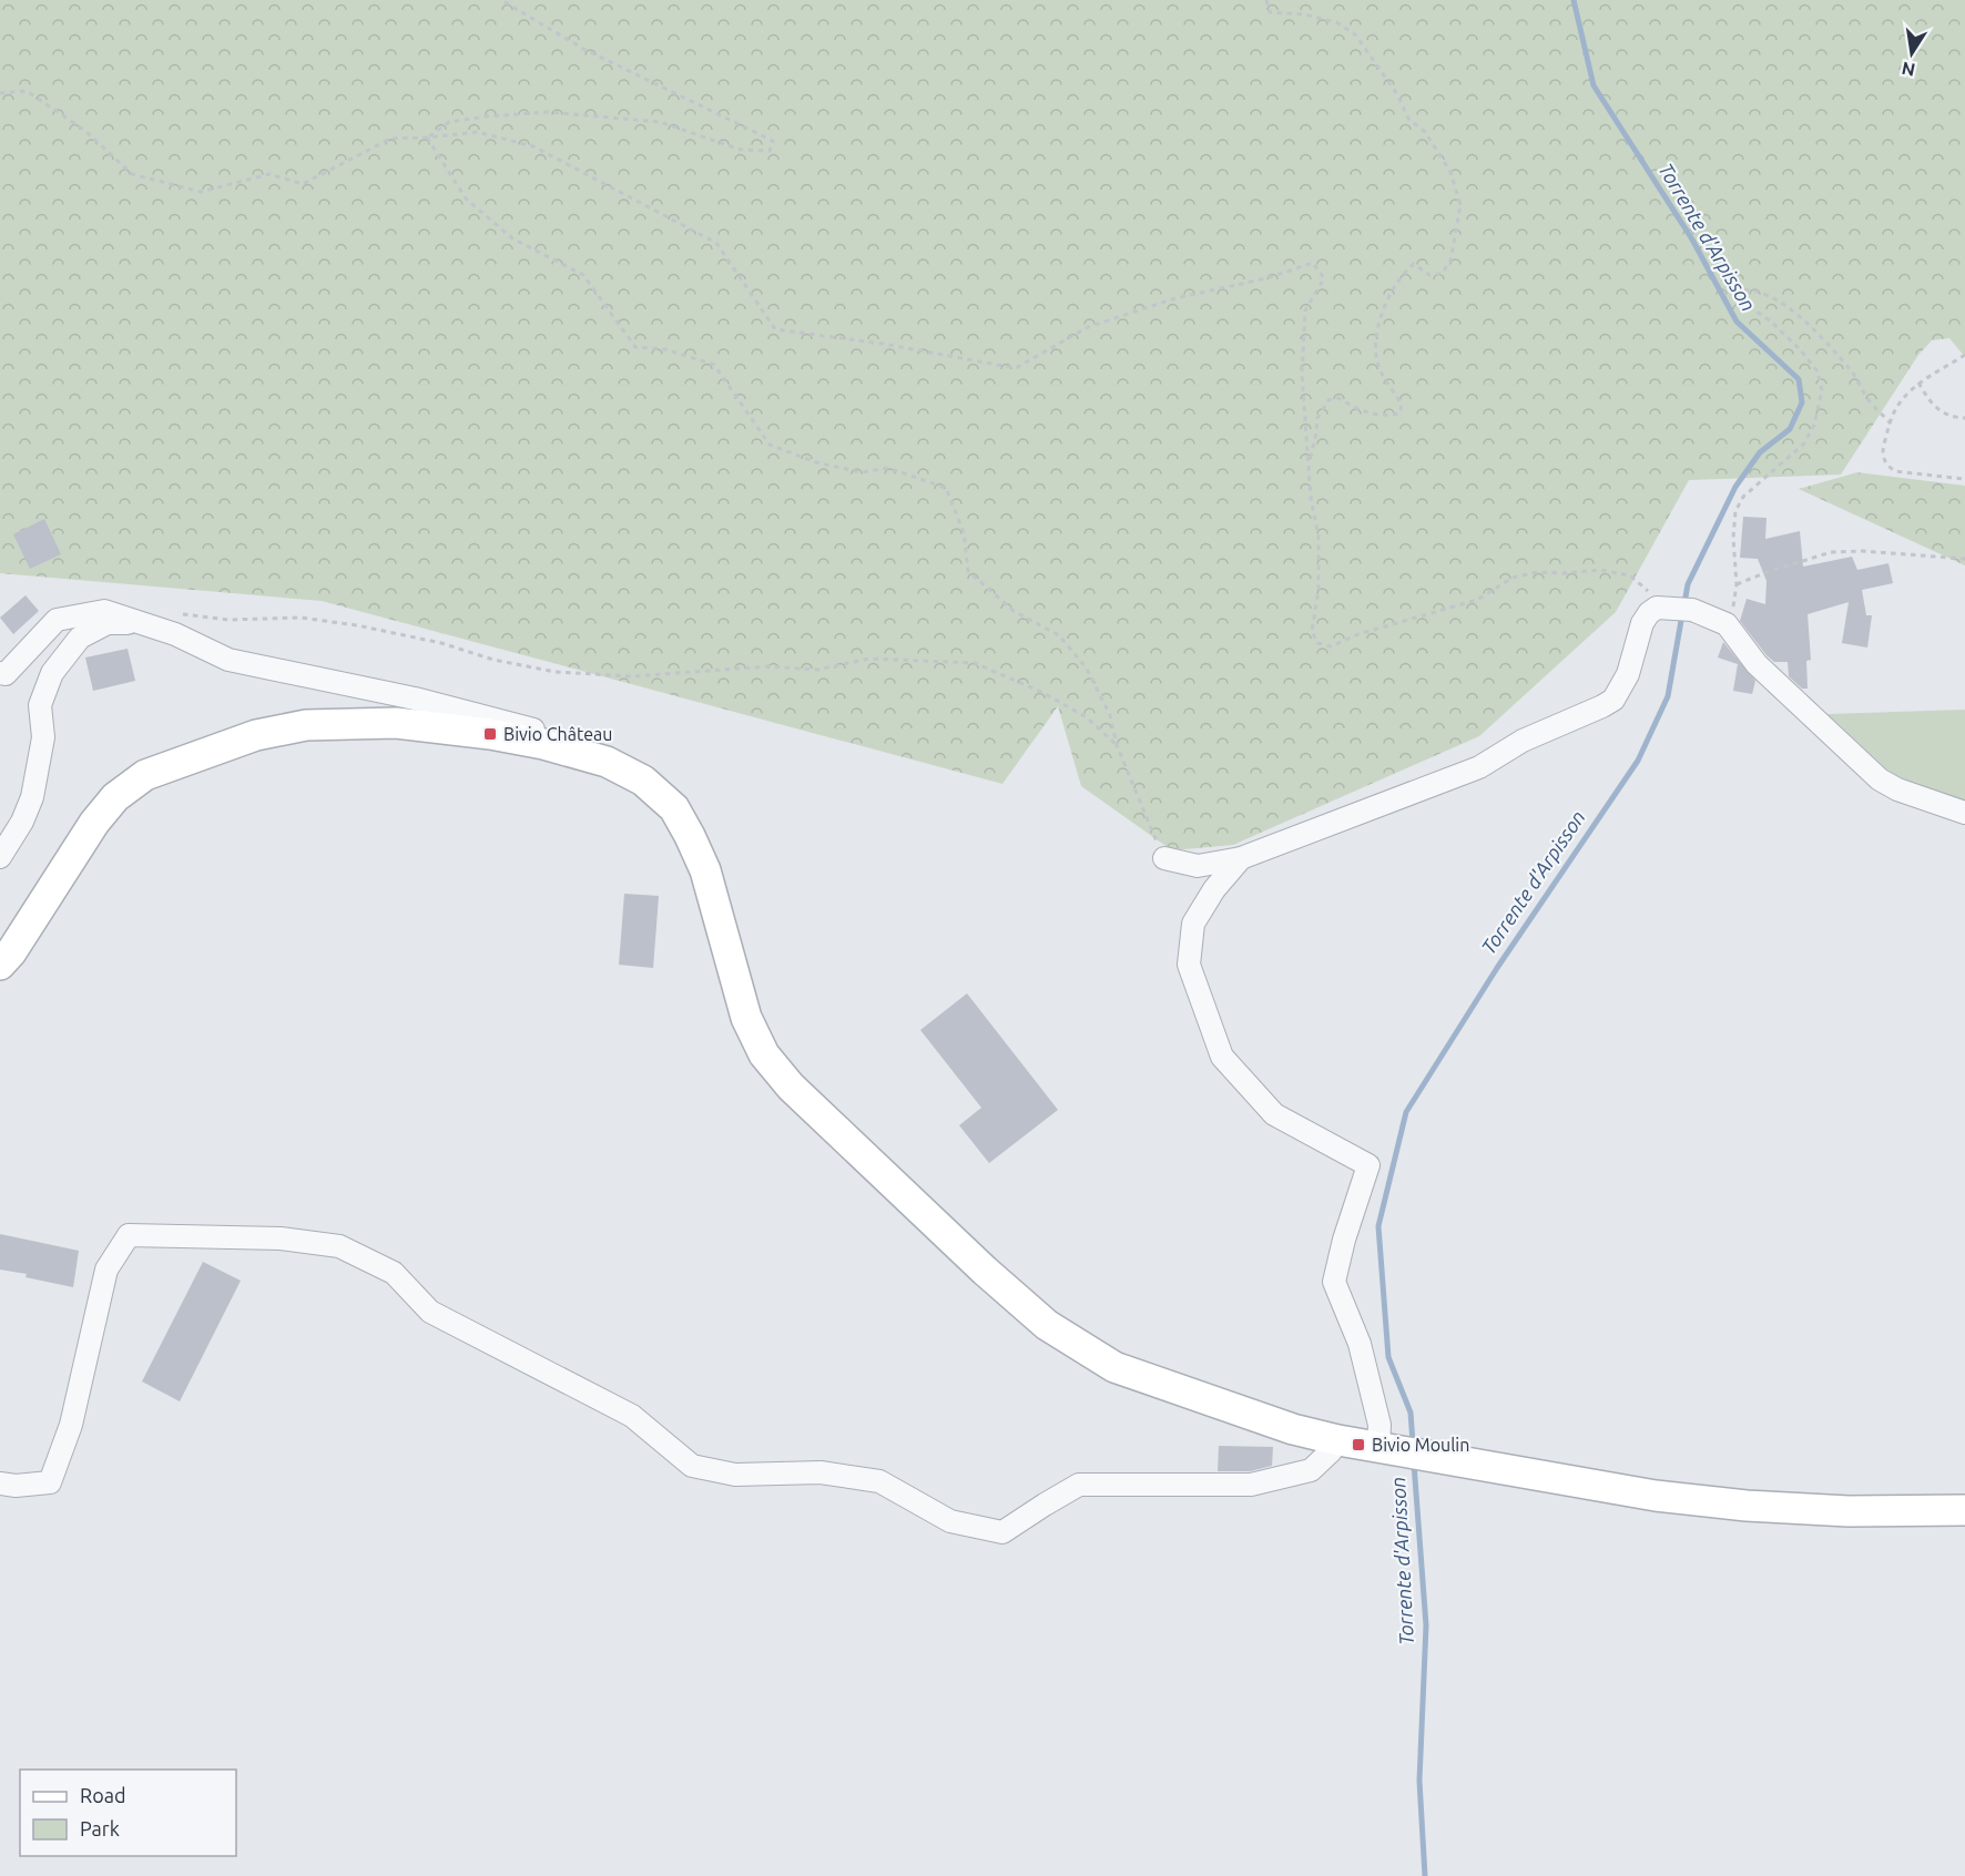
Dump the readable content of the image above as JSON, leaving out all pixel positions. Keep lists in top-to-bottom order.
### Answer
{
  "water": ["Torrente d'Arpisson"],
  "places": {
    "transit": ["Bivio Château", "Bivio Moulin"]
  },
  "legend": ["Road", "Park"],
  "north": "bottom"
}
